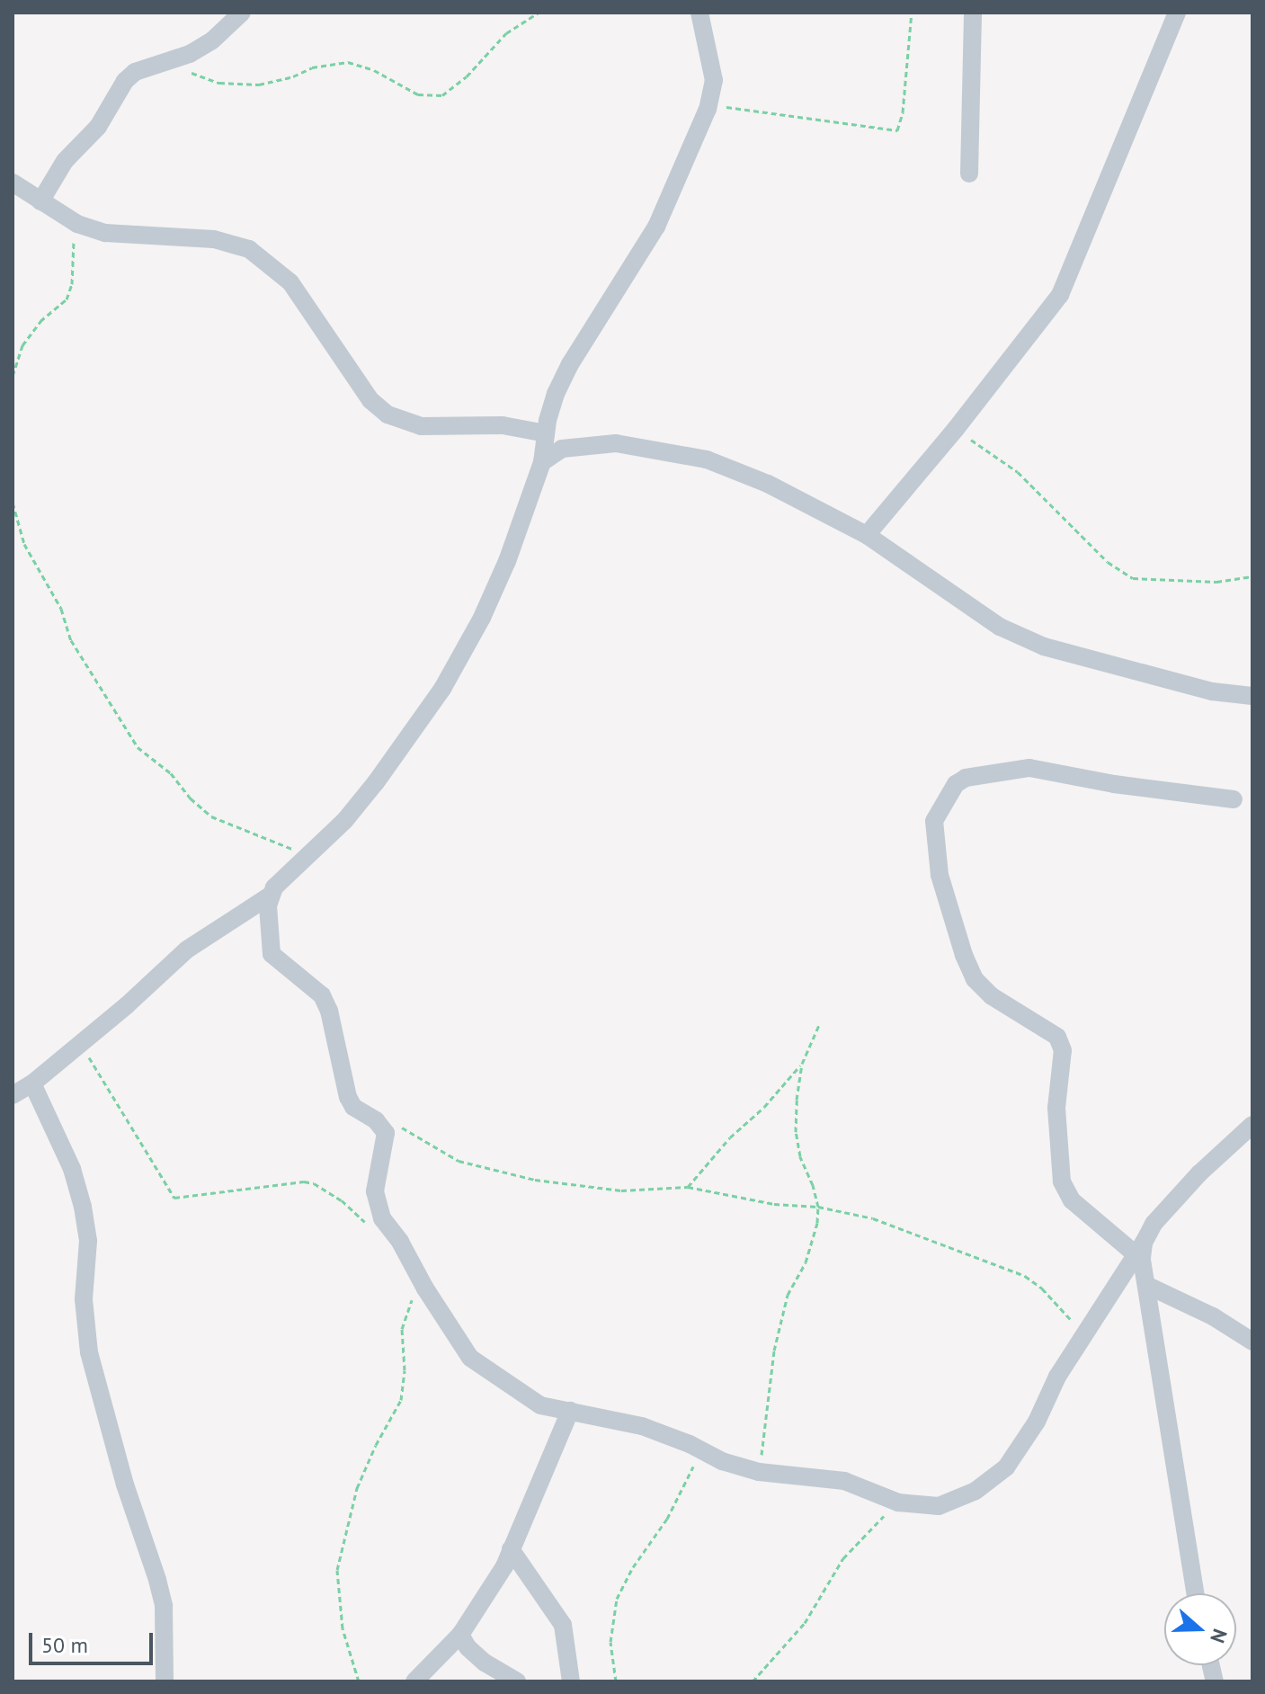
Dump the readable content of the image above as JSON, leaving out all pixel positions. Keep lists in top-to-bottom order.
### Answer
{
  "scale_bar": "50 m",
  "north": "right"
}
